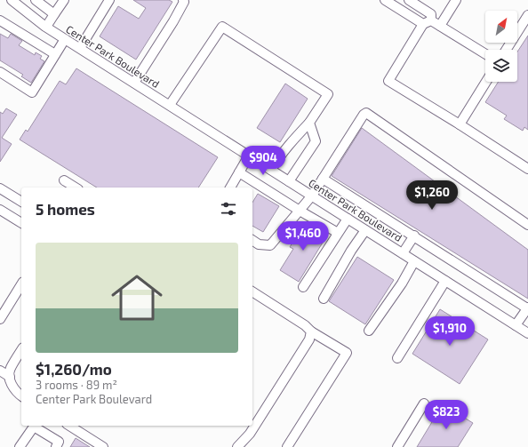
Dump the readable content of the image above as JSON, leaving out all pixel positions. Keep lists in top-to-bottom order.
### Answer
{
  "streets": {
    "street": ["Center Park Boulevard"]
  },
  "north": "top right",
  "page": {
    "price": [
      "$904",
      "$1,260",
      "$1,460",
      "$1,910",
      "$823"
    ],
    "heading": "5 homes",
    "list": [
      {
        "name": "$1,260/mo",
        "note": "3 rooms · 89 m² · Center Park Boulevard"
      }
    ]
  }
}
